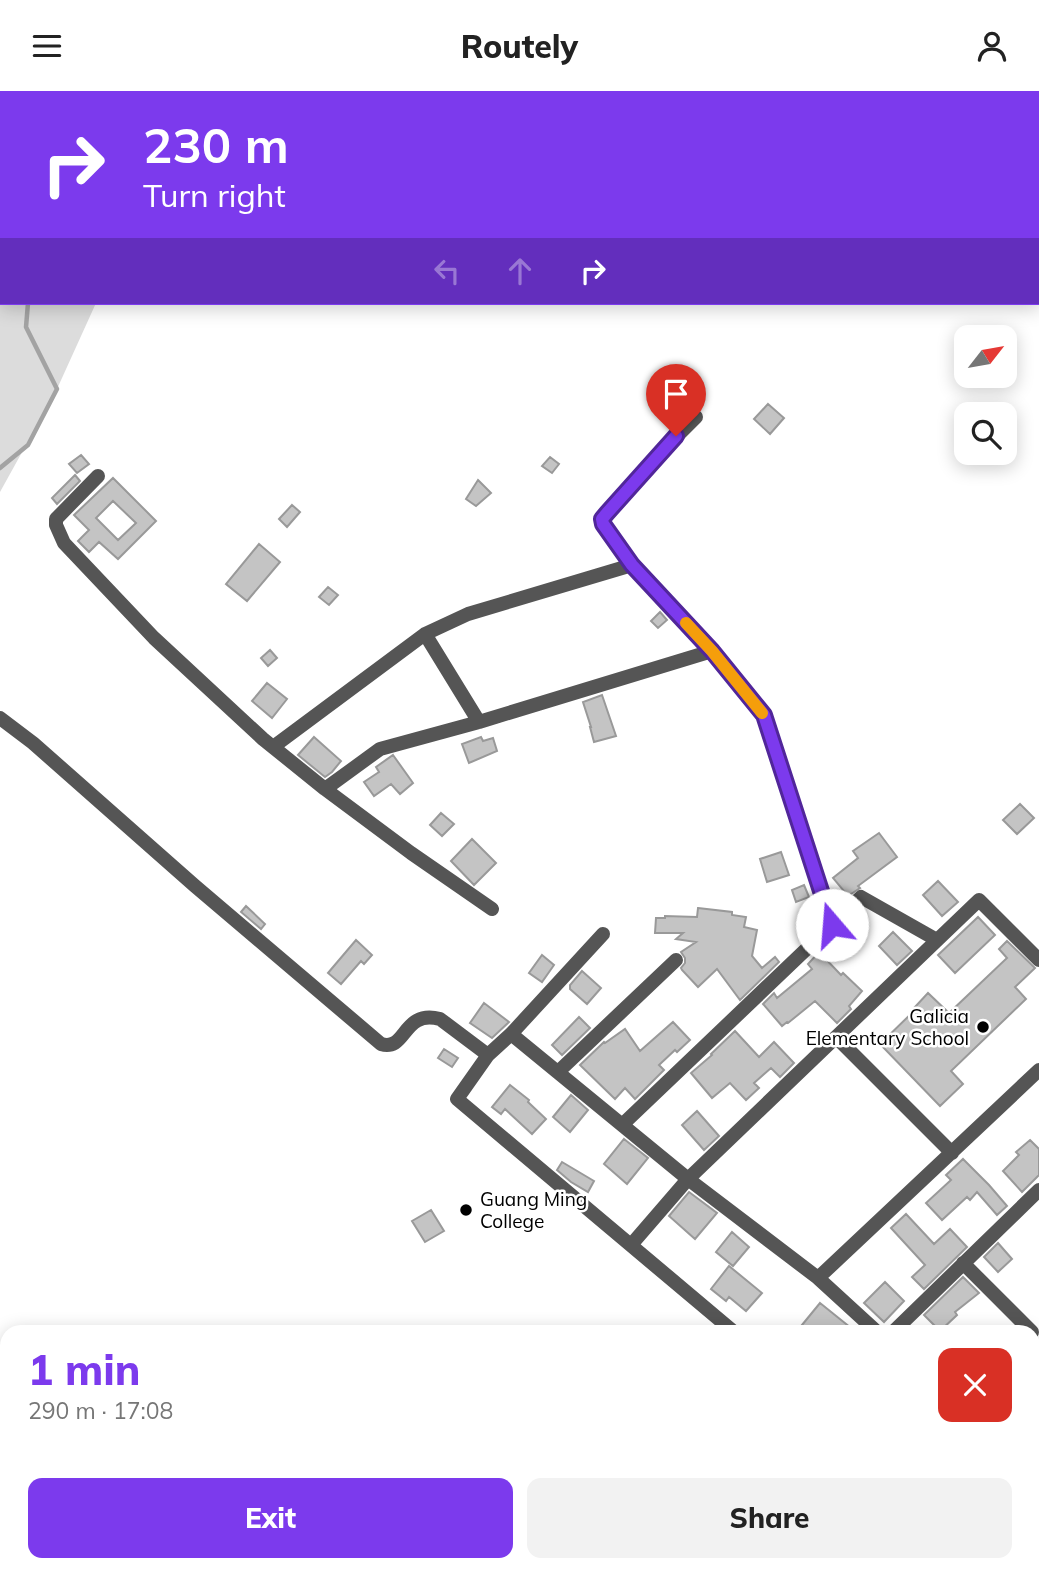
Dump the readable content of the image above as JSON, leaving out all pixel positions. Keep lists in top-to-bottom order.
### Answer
{
  "places": ["Galicia Elementary School", "Guang Ming College"],
  "north": "top right",
  "page": {
    "header": "Routely",
    "turn": ["230 m", "Turn right"],
    "heading": ["1 min", "290 m · 17:08"],
    "buttons": ["Exit", "Share"]
  }
}
